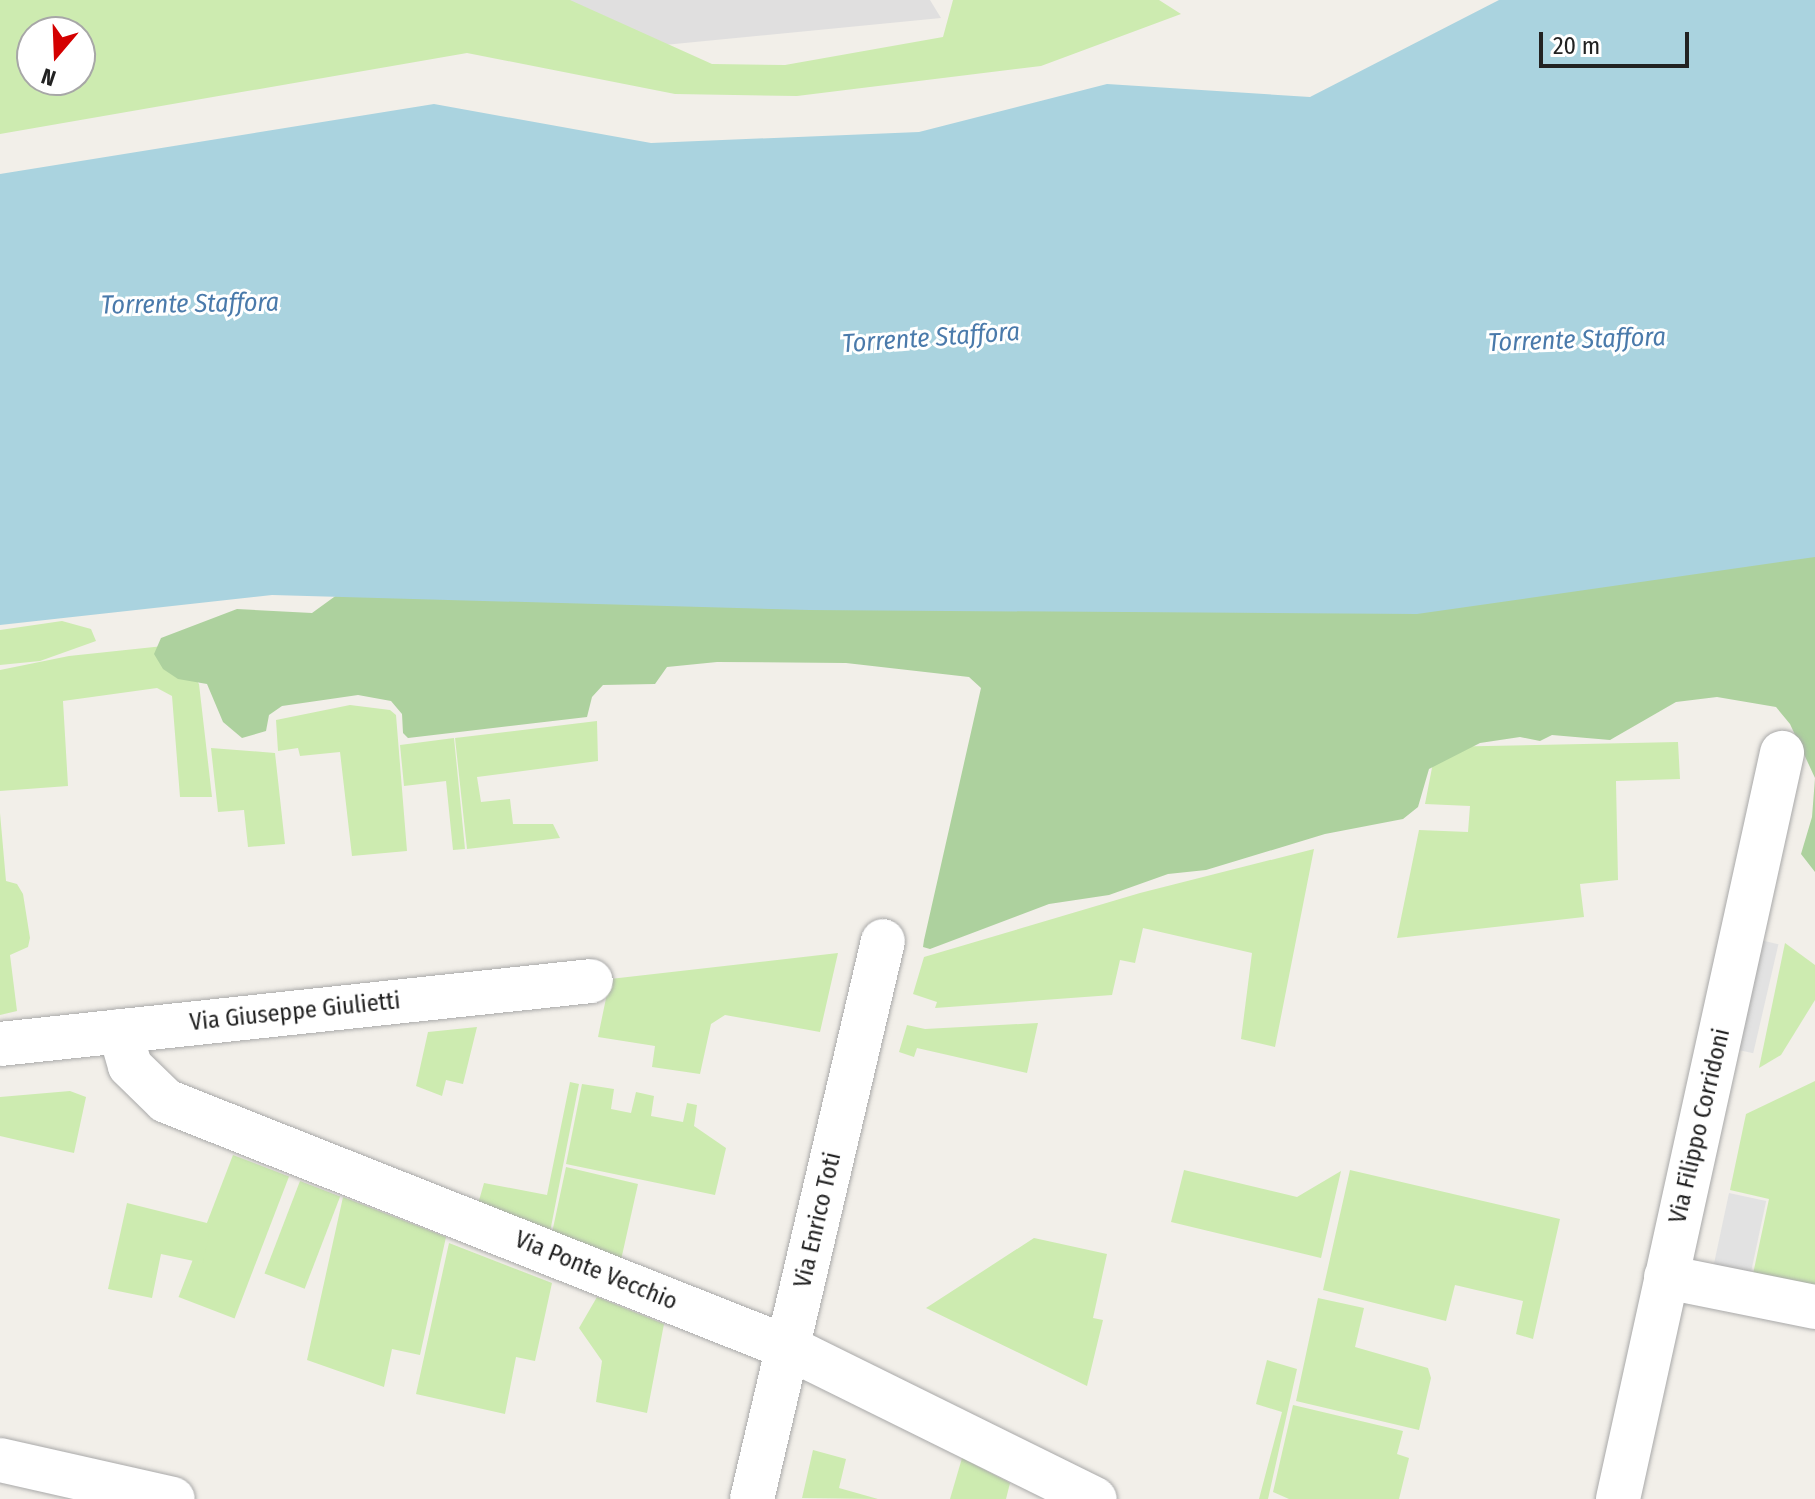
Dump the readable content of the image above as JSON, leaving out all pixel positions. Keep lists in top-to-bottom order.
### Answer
{
  "streets": {
    "street": [
      "Via Giuseppe Giulietti",
      "Via Filippo Corridoni",
      "Via Enrico Toti",
      "Via Ponte Vecchio"
    ]
  },
  "crossings": [
    ["Via Giuseppe Giulietti", "Via Ponte Vecchio"],
    ["Via Enrico Toti", "Via Ponte Vecchio"]
  ],
  "water": ["Torrente Staffora"],
  "scale_bar": "20 m",
  "north": "bottom"
}
